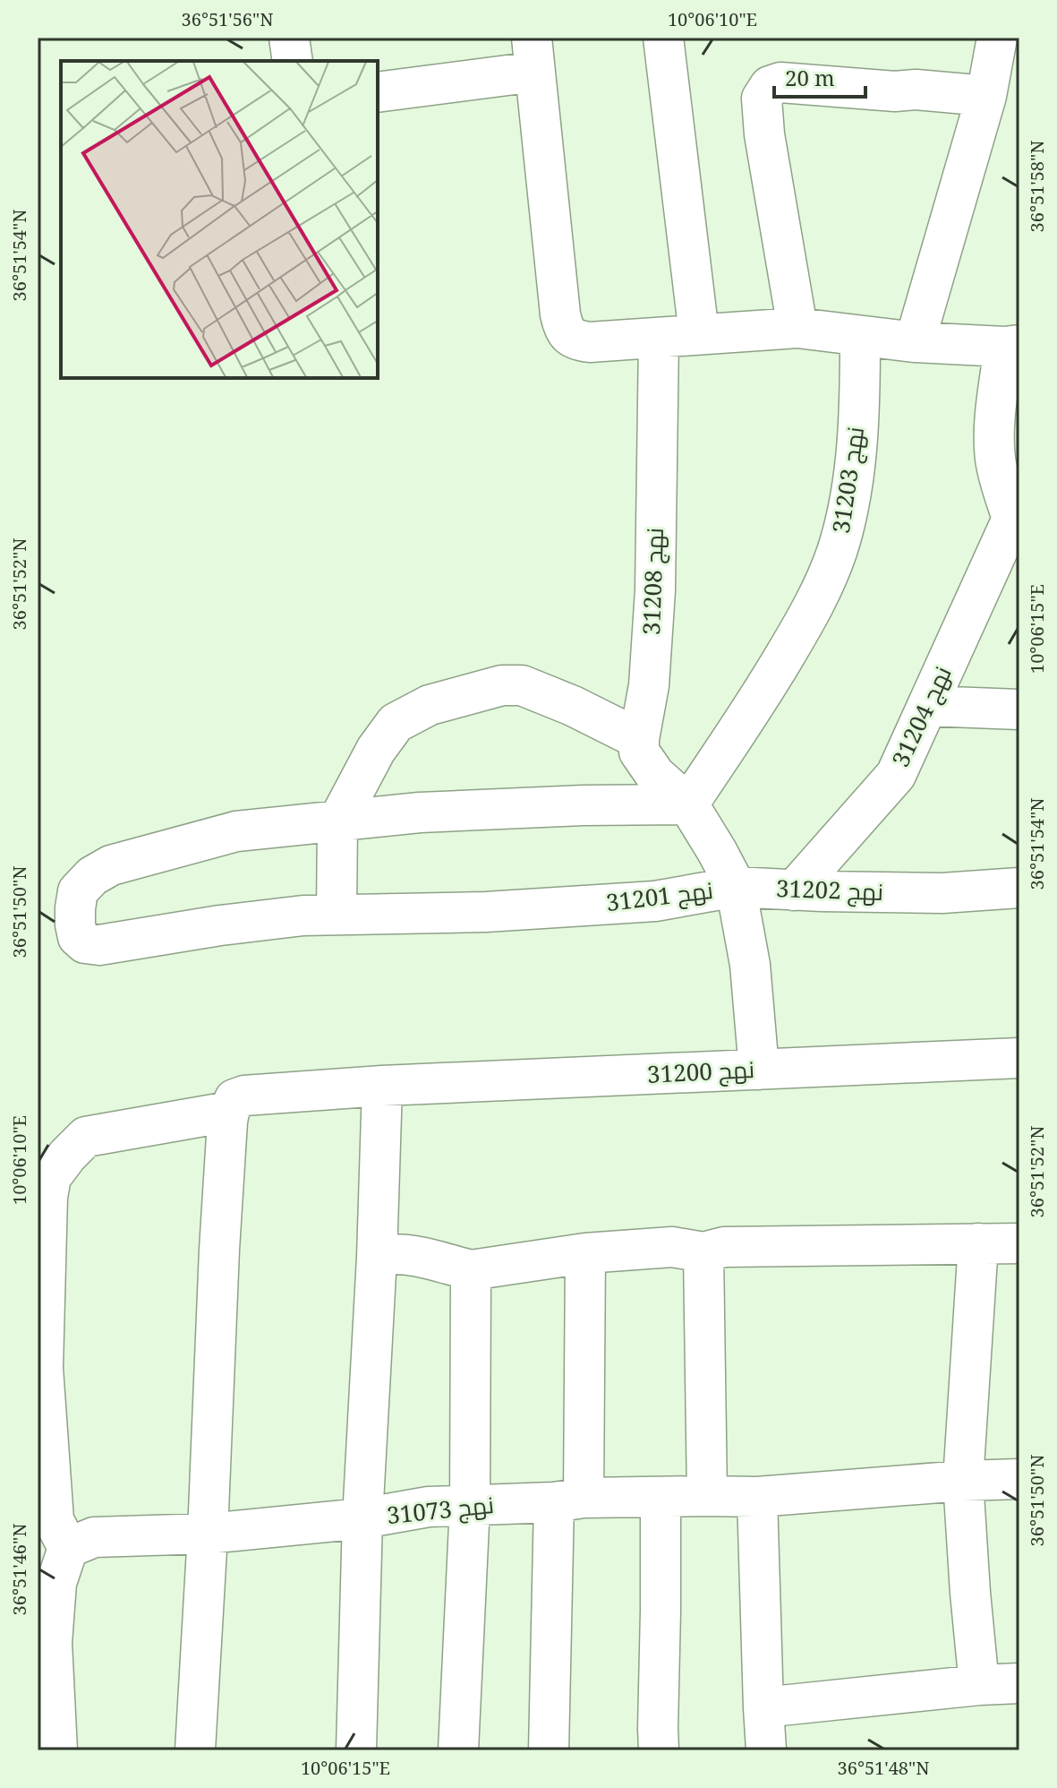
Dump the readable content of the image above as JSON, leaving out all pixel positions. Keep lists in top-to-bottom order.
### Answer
{
  "streets": {
    "street": [
      "نهج 31203",
      "نهج 31208",
      "نهج 31204",
      "نهج 31202",
      "نهج 31201",
      "نهج 31200",
      "نهج 31073"
    ]
  },
  "crossings": [
    ["نهج 31204", "نهج 31202"],
    ["نهج 31202", "نهج 31201"],
    ["نهج 31201", "نهج 31200"],
    ["نهج 31200", "نهج 31073"]
  ],
  "scale_bar": "20 m",
  "coordinates": [
    "36°51'56\"N",
    "10°06'10\"E",
    "36°51'58\"N",
    "36°51'54\"N",
    "36°51'52\"N",
    "10°06'15\"E",
    "36°51'50\"N",
    "36°51'46\"N",
    "36°51'48\"N"
  ]
}
